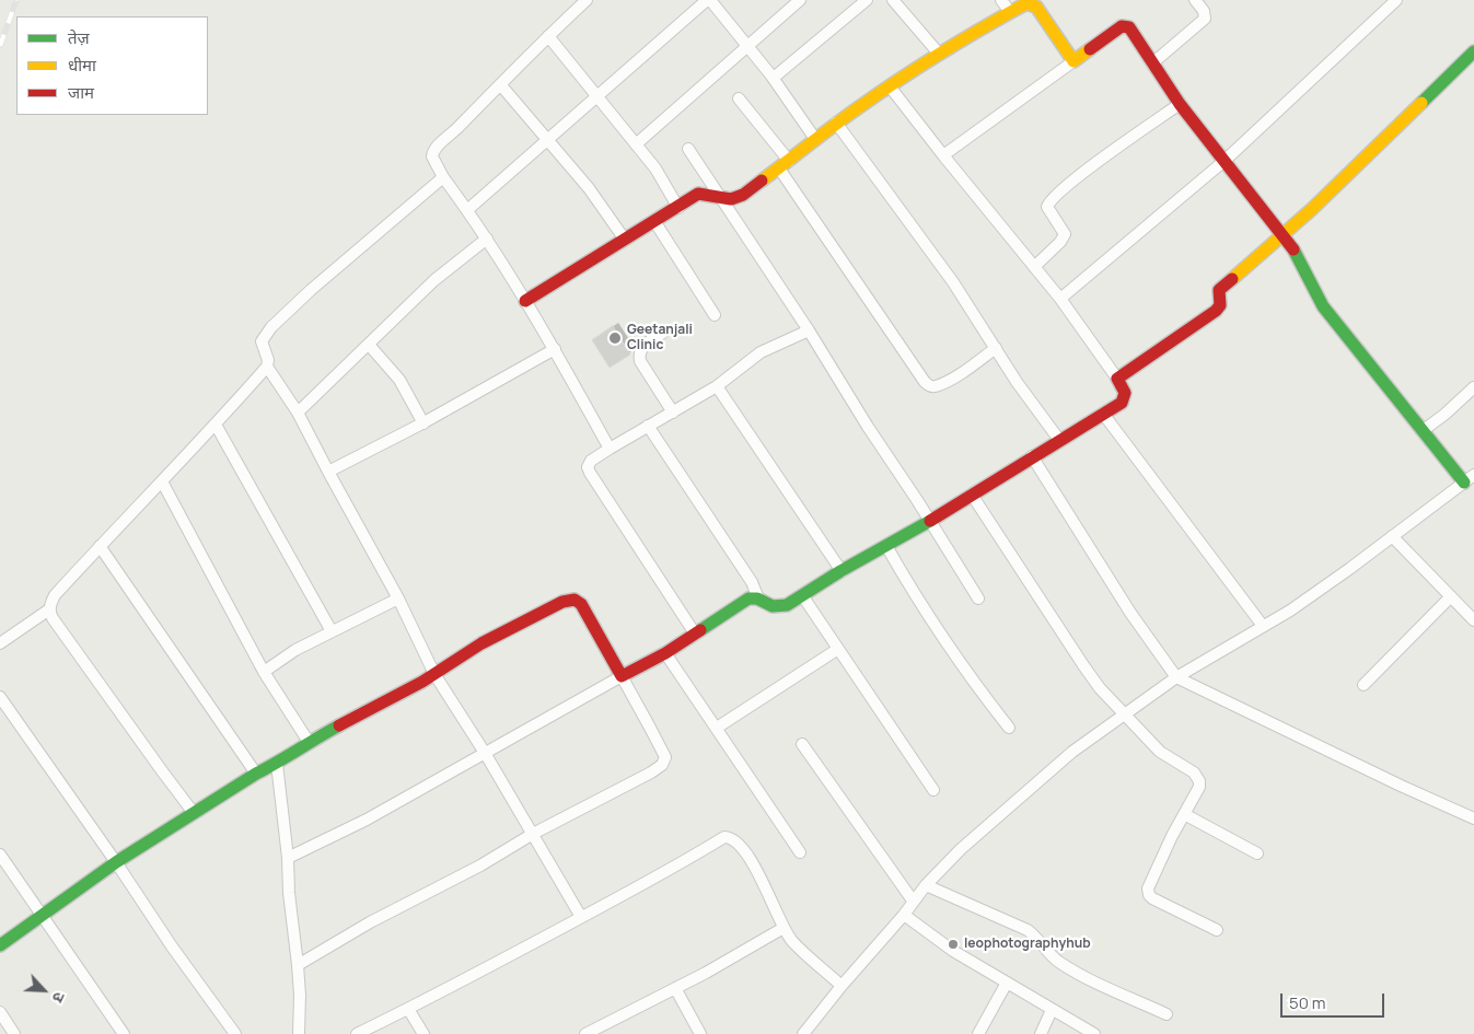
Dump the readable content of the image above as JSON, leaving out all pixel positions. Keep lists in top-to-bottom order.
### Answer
{
  "places": ["Geetanjali Clinic", "leophotographyhub"],
  "legend": ["तेज़", "धीमा", "जाम"],
  "scale_bar": "50 m",
  "north": "bottom right"
}
